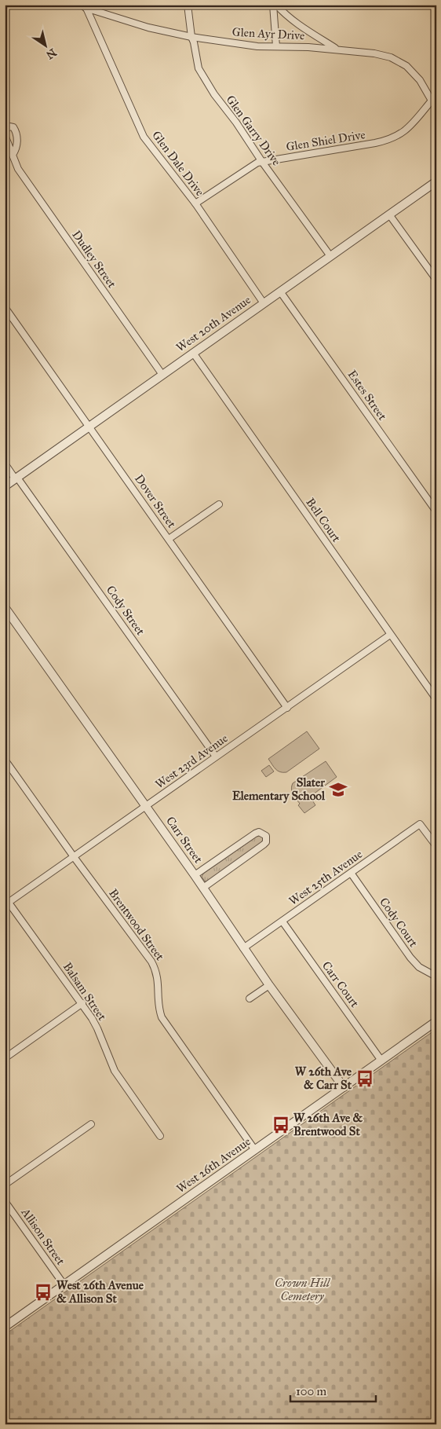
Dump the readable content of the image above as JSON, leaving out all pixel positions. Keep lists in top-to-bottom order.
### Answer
{
  "streets": {
    "street": [
      "Glen Ayr Drive",
      "Glen Garry Drive",
      "Glen Shiel Drive",
      "Glen Dale Drive",
      "Dudley Street",
      "West 20th Avenue",
      "Estes Street",
      "Dover Street",
      "Bell Court",
      "Cody Street",
      "West 23rd Avenue",
      "Carr Street",
      "West 25th Avenue",
      "Cody Court",
      "Brentwood Street",
      "Carr Court",
      "Balsam Street",
      "West 26th Avenue",
      "Allison Street"
    ]
  },
  "crossings": [
    ["Glen Ayr Drive", "Glen Garry Drive"],
    ["Glen Ayr Drive", "Glen Shiel Drive"],
    ["Glen Ayr Drive", "Glen Dale Drive"],
    ["Glen Garry Drive", "Glen Shiel Drive"],
    ["Glen Garry Drive", "West 20th Avenue"],
    ["Glen Shiel Drive", "Glen Dale Drive"],
    ["Glen Dale Drive", "West 20th Avenue"],
    ["Dudley Street", "West 20th Avenue"],
    ["West 20th Avenue", "Estes Street"],
    ["West 20th Avenue", "Dover Street"],
    ["West 20th Avenue", "Bell Court"],
    ["West 20th Avenue", "Cody Street"],
    ["Dover Street", "West 23rd Avenue"],
    ["Bell Court", "West 23rd Avenue"],
    ["Cody Street", "West 23rd Avenue"],
    ["West 23rd Avenue", "Carr Street"],
    ["West 23rd Avenue", "Brentwood Street"],
    ["West 23rd Avenue", "Balsam Street"],
    ["Carr Street", "West 25th Avenue"],
    ["Carr Street", "West 26th Avenue"],
    ["West 25th Avenue", "Cody Court"],
    ["West 25th Avenue", "Carr Court"],
    ["Brentwood Street", "West 26th Avenue"],
    ["Carr Court", "West 26th Avenue"],
    ["West 26th Avenue", "Allison Street"]
  ],
  "parks": ["Crown Hill Cemetery"],
  "places": {
    "school or university": ["Slater Elementary School"],
    "bus stop": ["W 26th Ave & Carr St", "W 26th Ave & Brentwood St", "West 26th Avenue & Allison St"]
  },
  "scale_bar": "100 m",
  "north": "bottom right"
}
